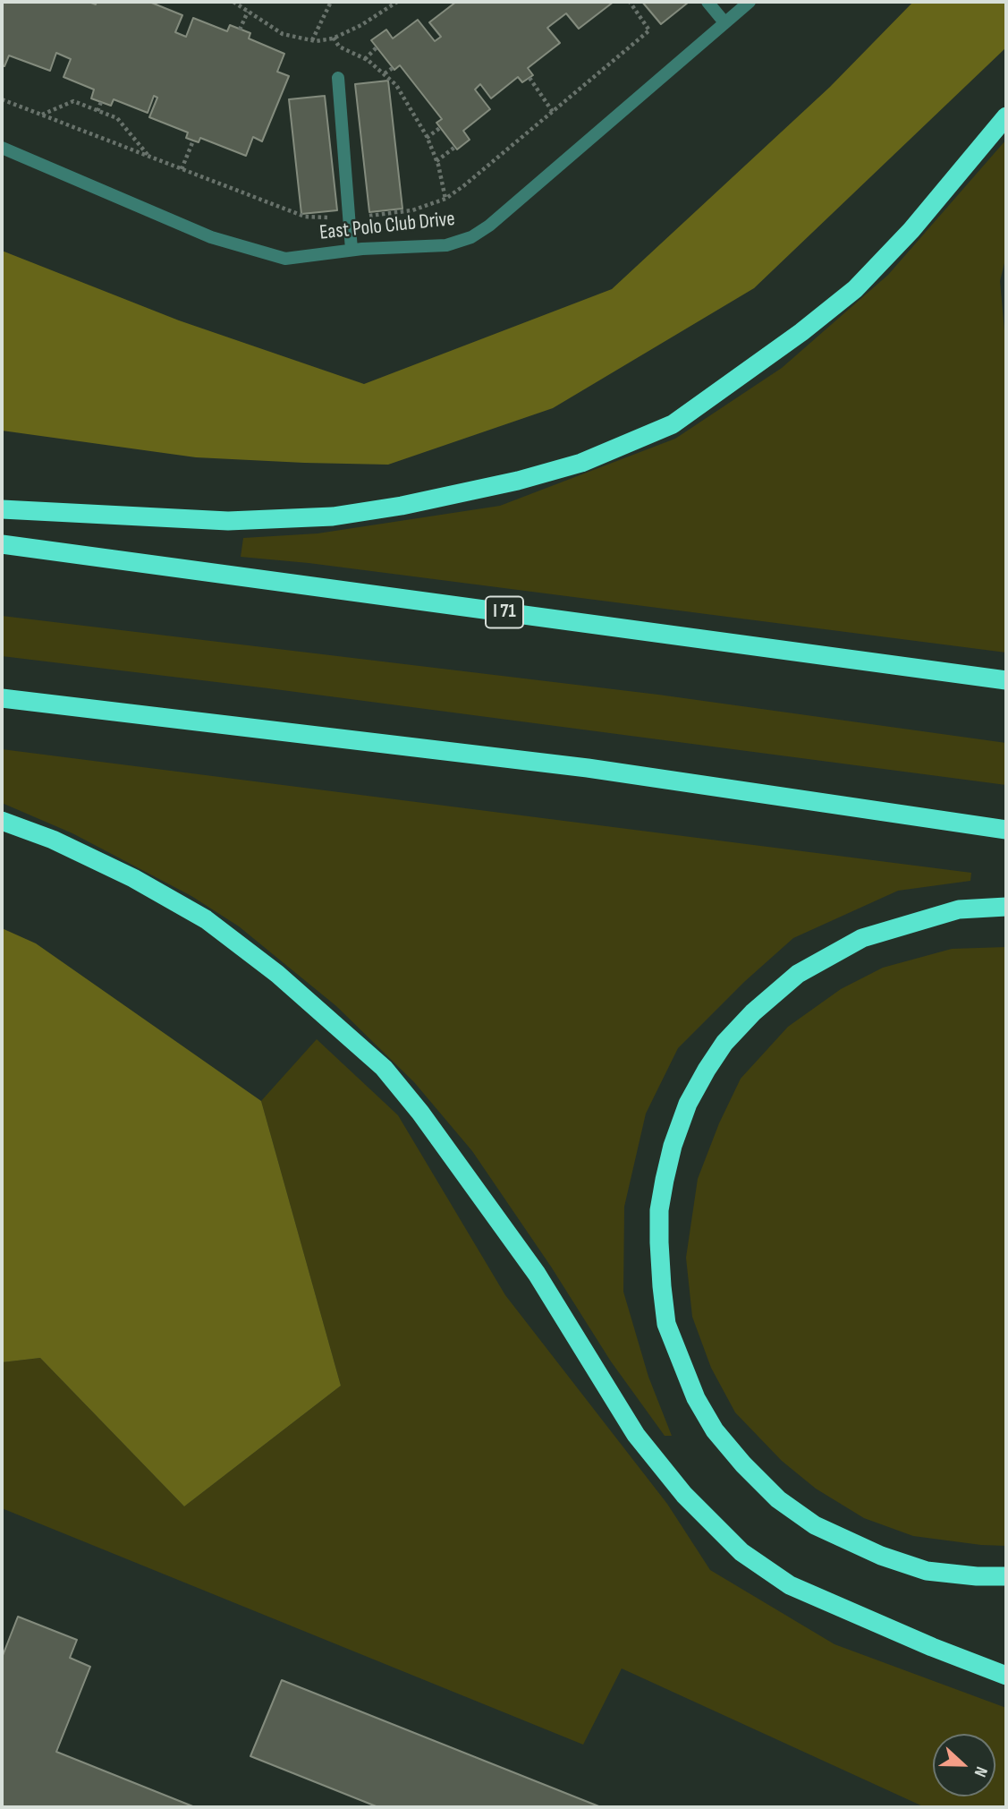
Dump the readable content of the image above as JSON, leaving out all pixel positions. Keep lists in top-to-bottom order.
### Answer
{
  "streets": {
    "highway": ["I 71"],
    "street": ["East Polo Club Drive"]
  },
  "north": "right"
}
